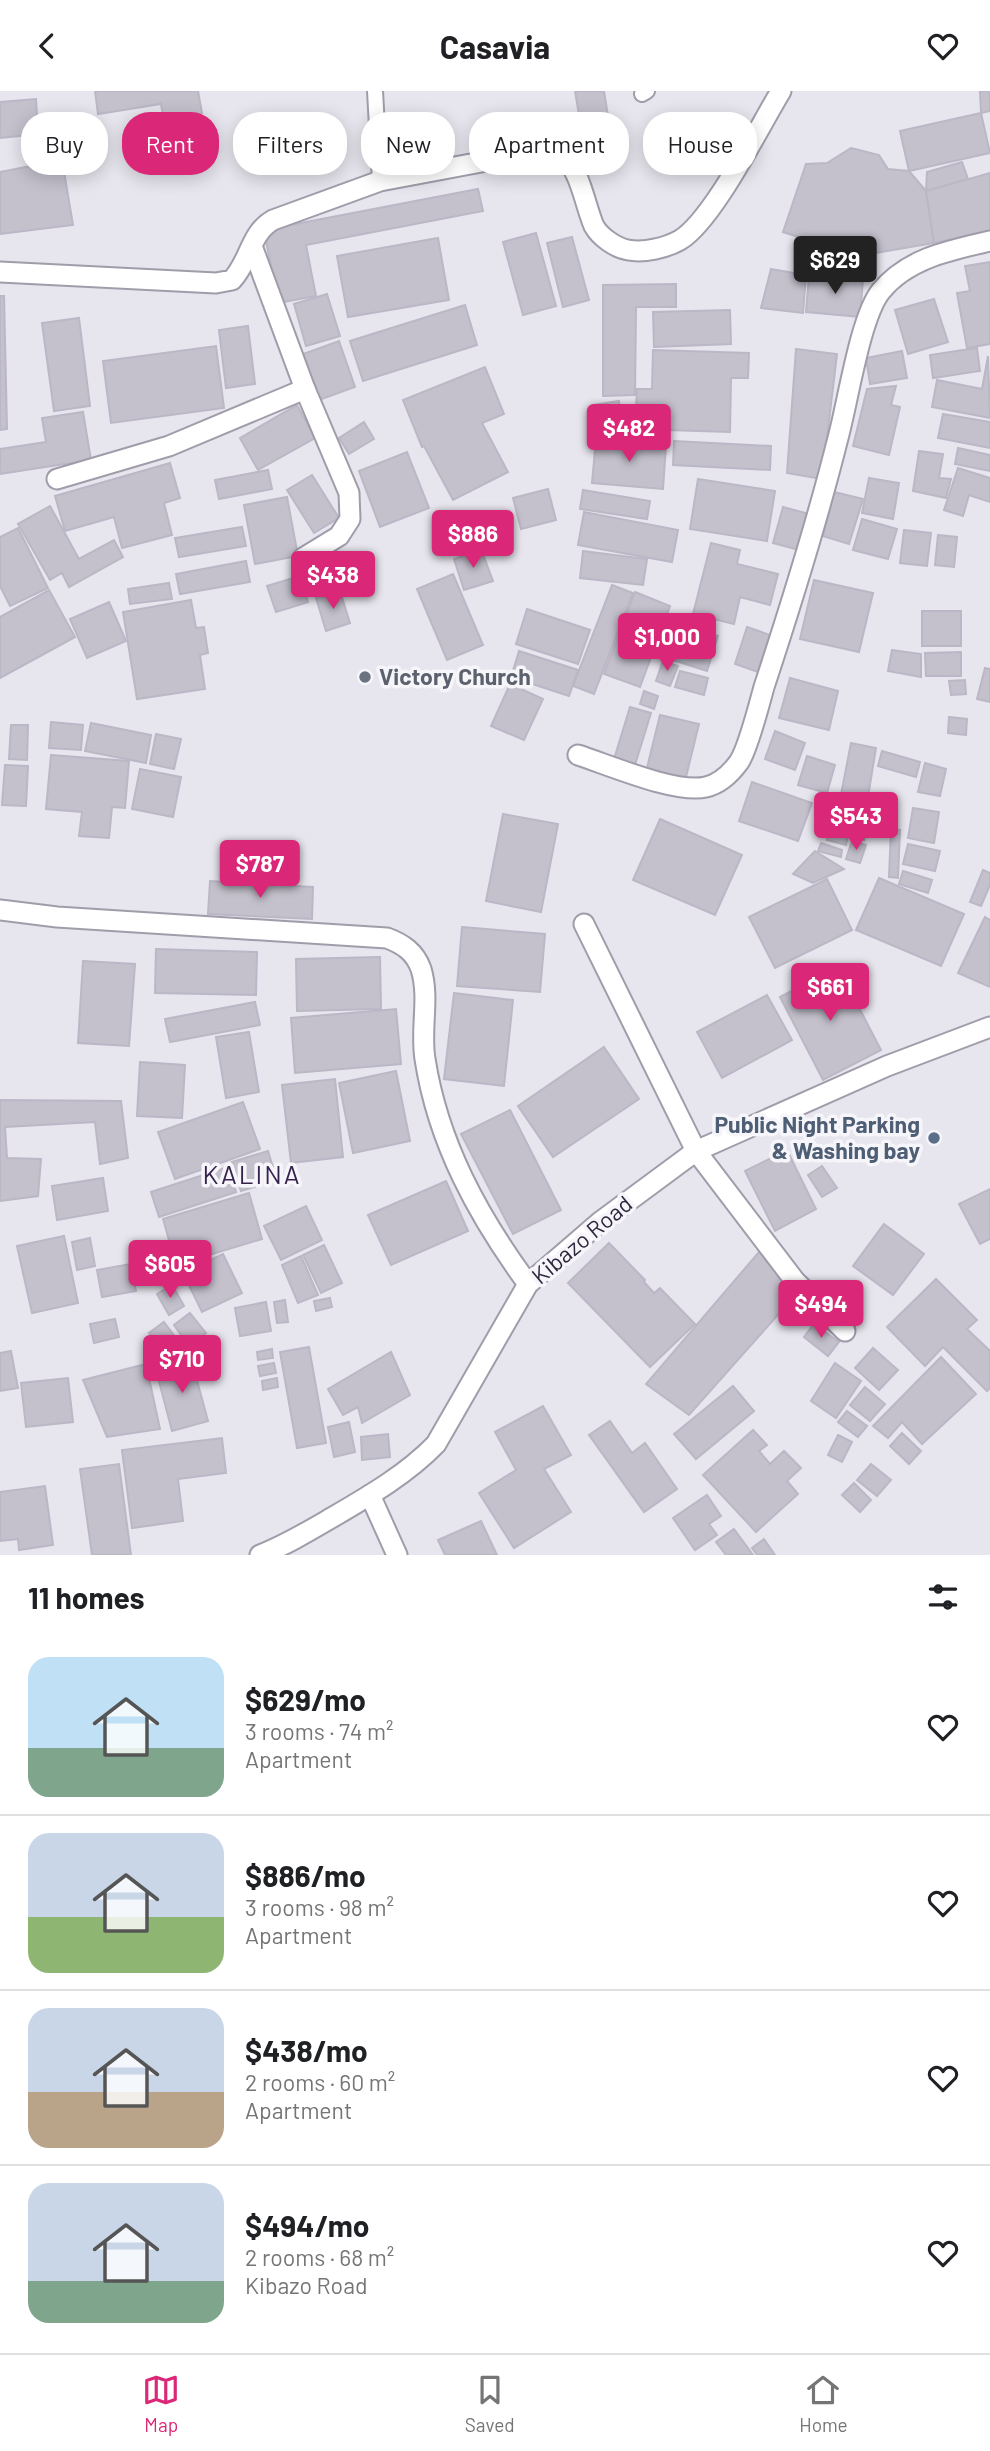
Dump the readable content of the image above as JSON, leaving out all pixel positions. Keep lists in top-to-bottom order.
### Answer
{
  "streets": {
    "street": ["Kibazo Road"]
  },
  "districts": ["KALINA"],
  "places": ["Victory Church", "Public Night Parking & Washing bay"],
  "page": {
    "header": "Casavia",
    "chip": [
      "Buy",
      "Rent",
      "Filters",
      "New",
      "Apartment",
      "House"
    ],
    "price": [
      "$629",
      "$482",
      "$886",
      "$438",
      "$1,000",
      "$543",
      "$787",
      "$661",
      "$605",
      "$494",
      "$710"
    ],
    "heading": "11 homes",
    "list": [
      {
        "name": "$629/mo",
        "note": "3 rooms · 74 m² · Apartment"
      },
      {
        "name": "$886/mo",
        "note": "3 rooms · 98 m² · Apartment"
      },
      {
        "name": "$438/mo",
        "note": "2 rooms · 60 m² · Apartment"
      },
      {
        "name": "$494/mo",
        "note": "2 rooms · 68 m² · Kibazo Road"
      }
    ],
    "tabs": ["Map", "Saved", "Home"]
  }
}
